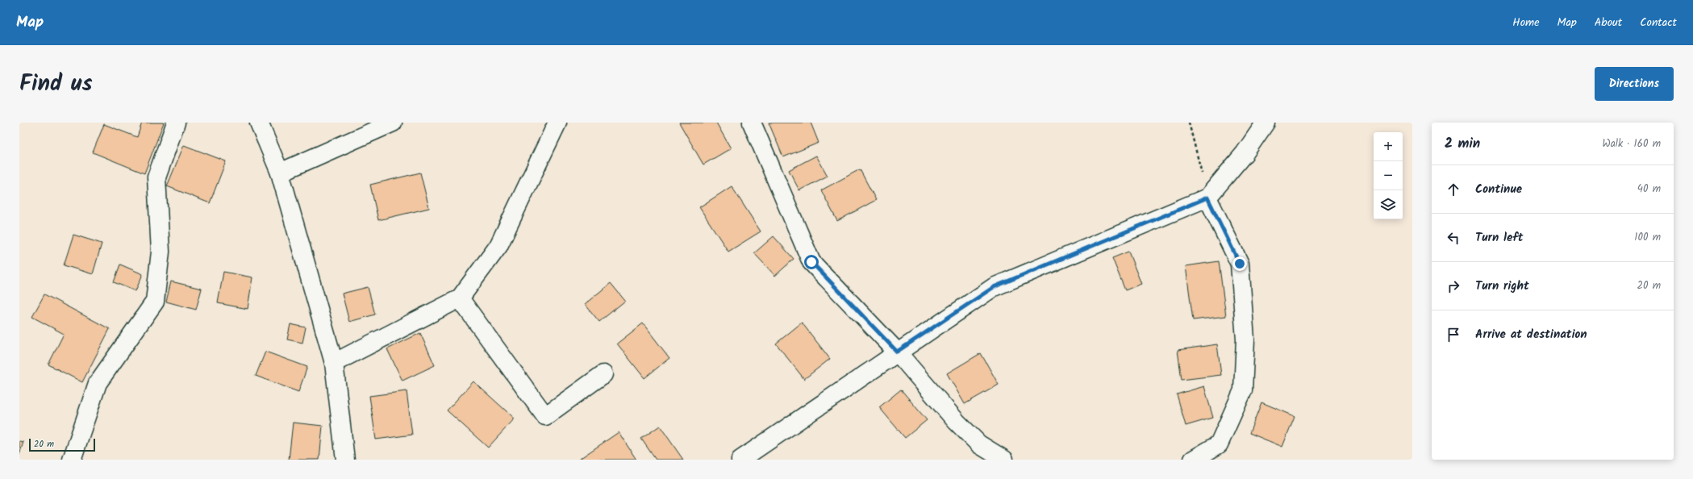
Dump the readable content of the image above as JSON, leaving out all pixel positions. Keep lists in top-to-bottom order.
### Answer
{
  "scale_bar": "20 m",
  "page": {
    "header": "Map",
    "nav": [
      "Home",
      "Map",
      "About",
      "Contact"
    ],
    "title": "Find us",
    "buttons": "Directions",
    "heading": ["2 min", "Walk · 160 m"],
    "map_buttons": ["+", "−"],
    "list": [
      ["Continue", "40 m"],
      ["Turn left", "100 m"],
      ["Turn right", "20 m"],
      "Arrive at destination"
    ],
    "scale": "20 m"
  }
}
